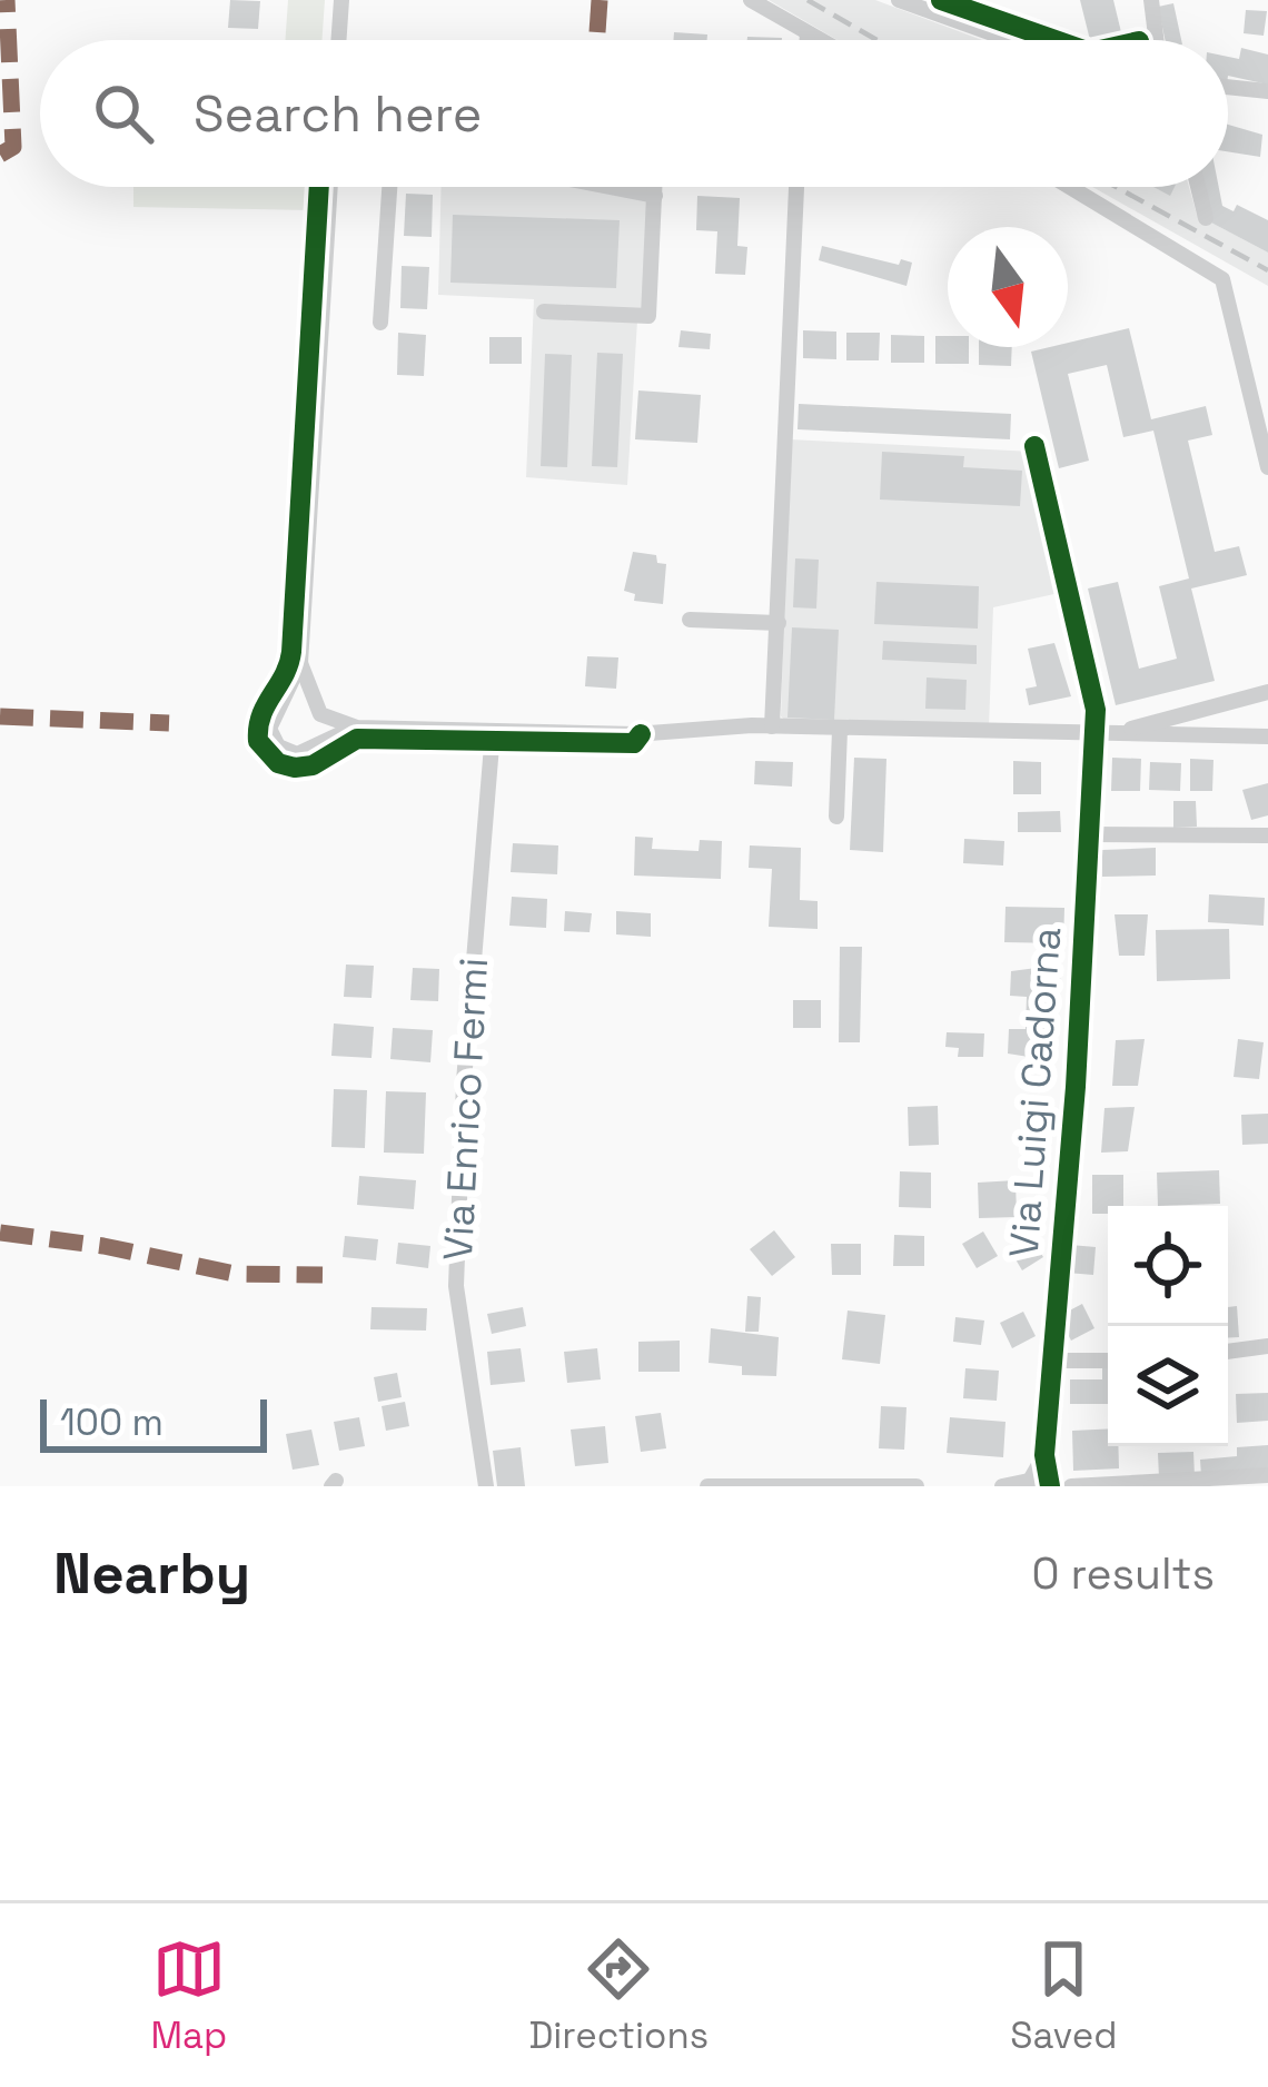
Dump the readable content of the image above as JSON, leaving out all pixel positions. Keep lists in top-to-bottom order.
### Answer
{
  "streets": {
    "street": ["Via Luigi Cadorna", "Via Enrico Fermi"]
  },
  "scale_bar": "100 m",
  "north": "bottom",
  "page": {
    "search": "Search here",
    "scale": "100 m",
    "heading": ["Nearby", "0 results"],
    "nav": ["Map", "Directions", "Saved"]
  }
}
